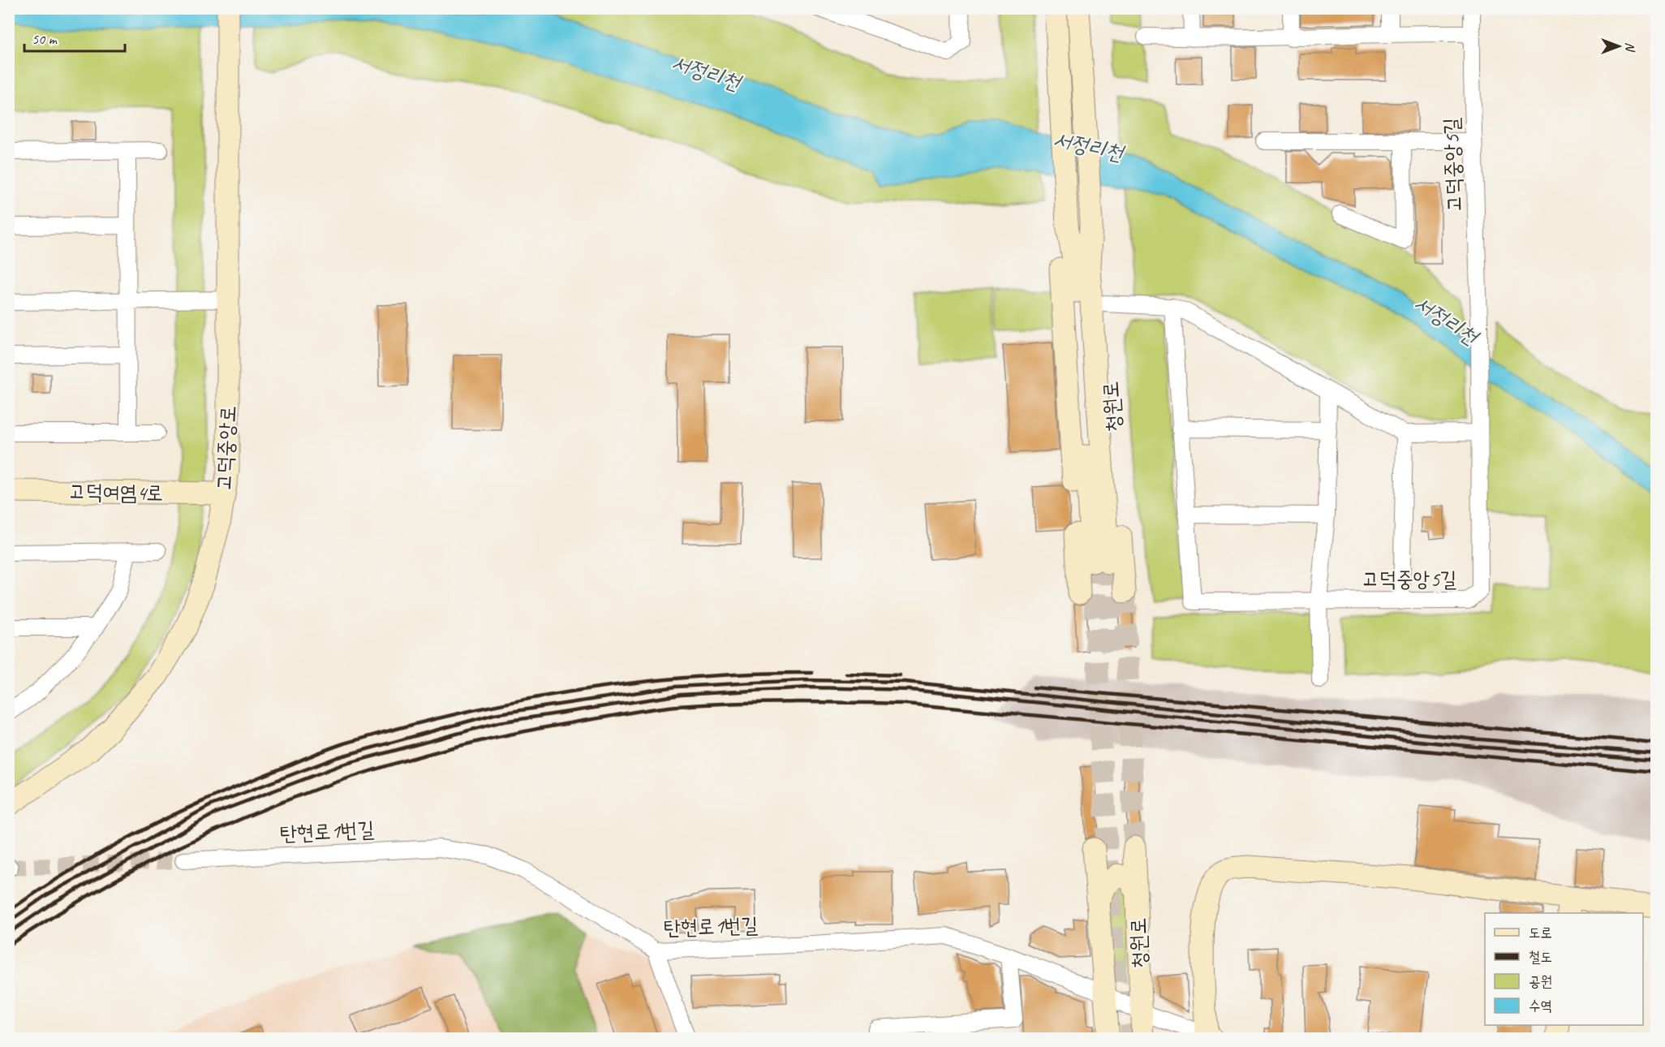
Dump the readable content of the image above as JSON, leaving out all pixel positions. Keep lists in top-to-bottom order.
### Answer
{
  "streets": {
    "main road": ["청원로", "고덕중앙로", "고덕여염4로"],
    "street": ["고덕중앙5길", "탄현로1번길"]
  },
  "crossings": [
    ["청원로", "탄현로1번길"],
    ["고덕중앙로", "고덕여염4로"]
  ],
  "water": ["서정리천"],
  "legend": [
    "도로",
    "철도",
    "공원",
    "수역"
  ],
  "scale_bar": "50 m",
  "north": "right"
}
